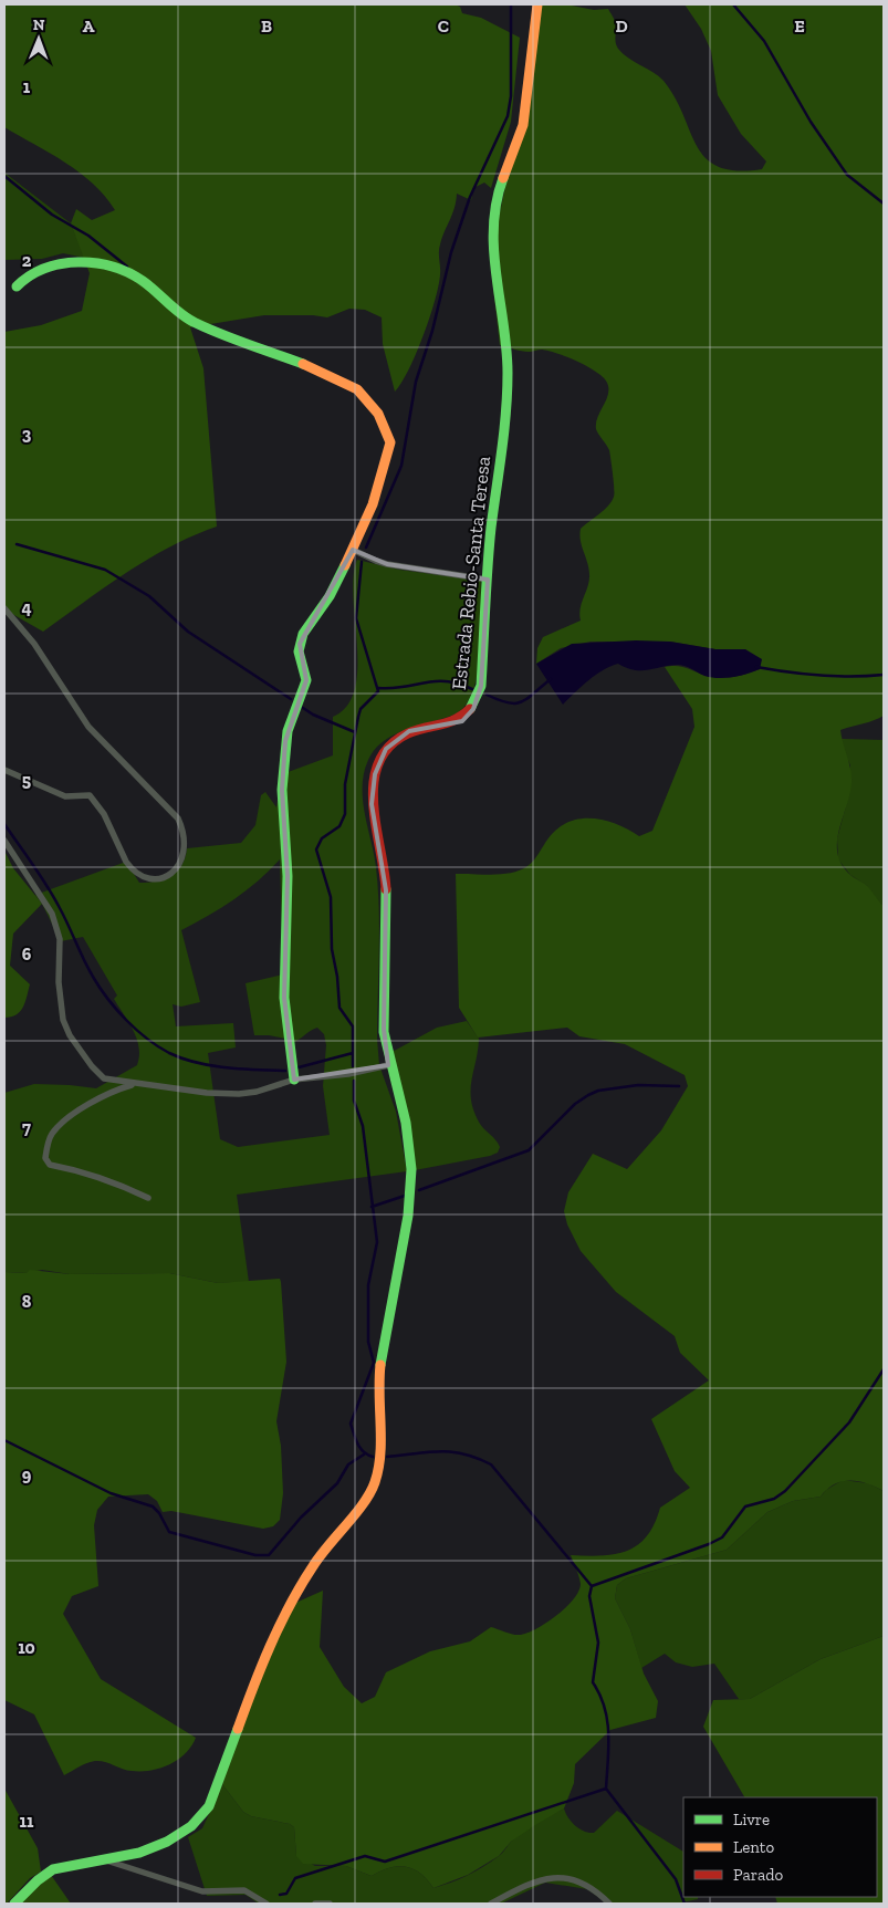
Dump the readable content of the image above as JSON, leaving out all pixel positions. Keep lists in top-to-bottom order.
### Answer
{
  "streets": {
    "street": ["Estrada Rebio-Santa Teresa"]
  },
  "legend": ["Livre", "Lento", "Parado"],
  "north": "top",
  "grid": {
    "columns": [
      "A",
      "B",
      "C",
      "D",
      "E"
    ],
    "rows": [
      "1",
      "2",
      "3",
      "4",
      "5",
      "6",
      "7",
      "8",
      "9",
      "10",
      "11"
    ]
  }
}
